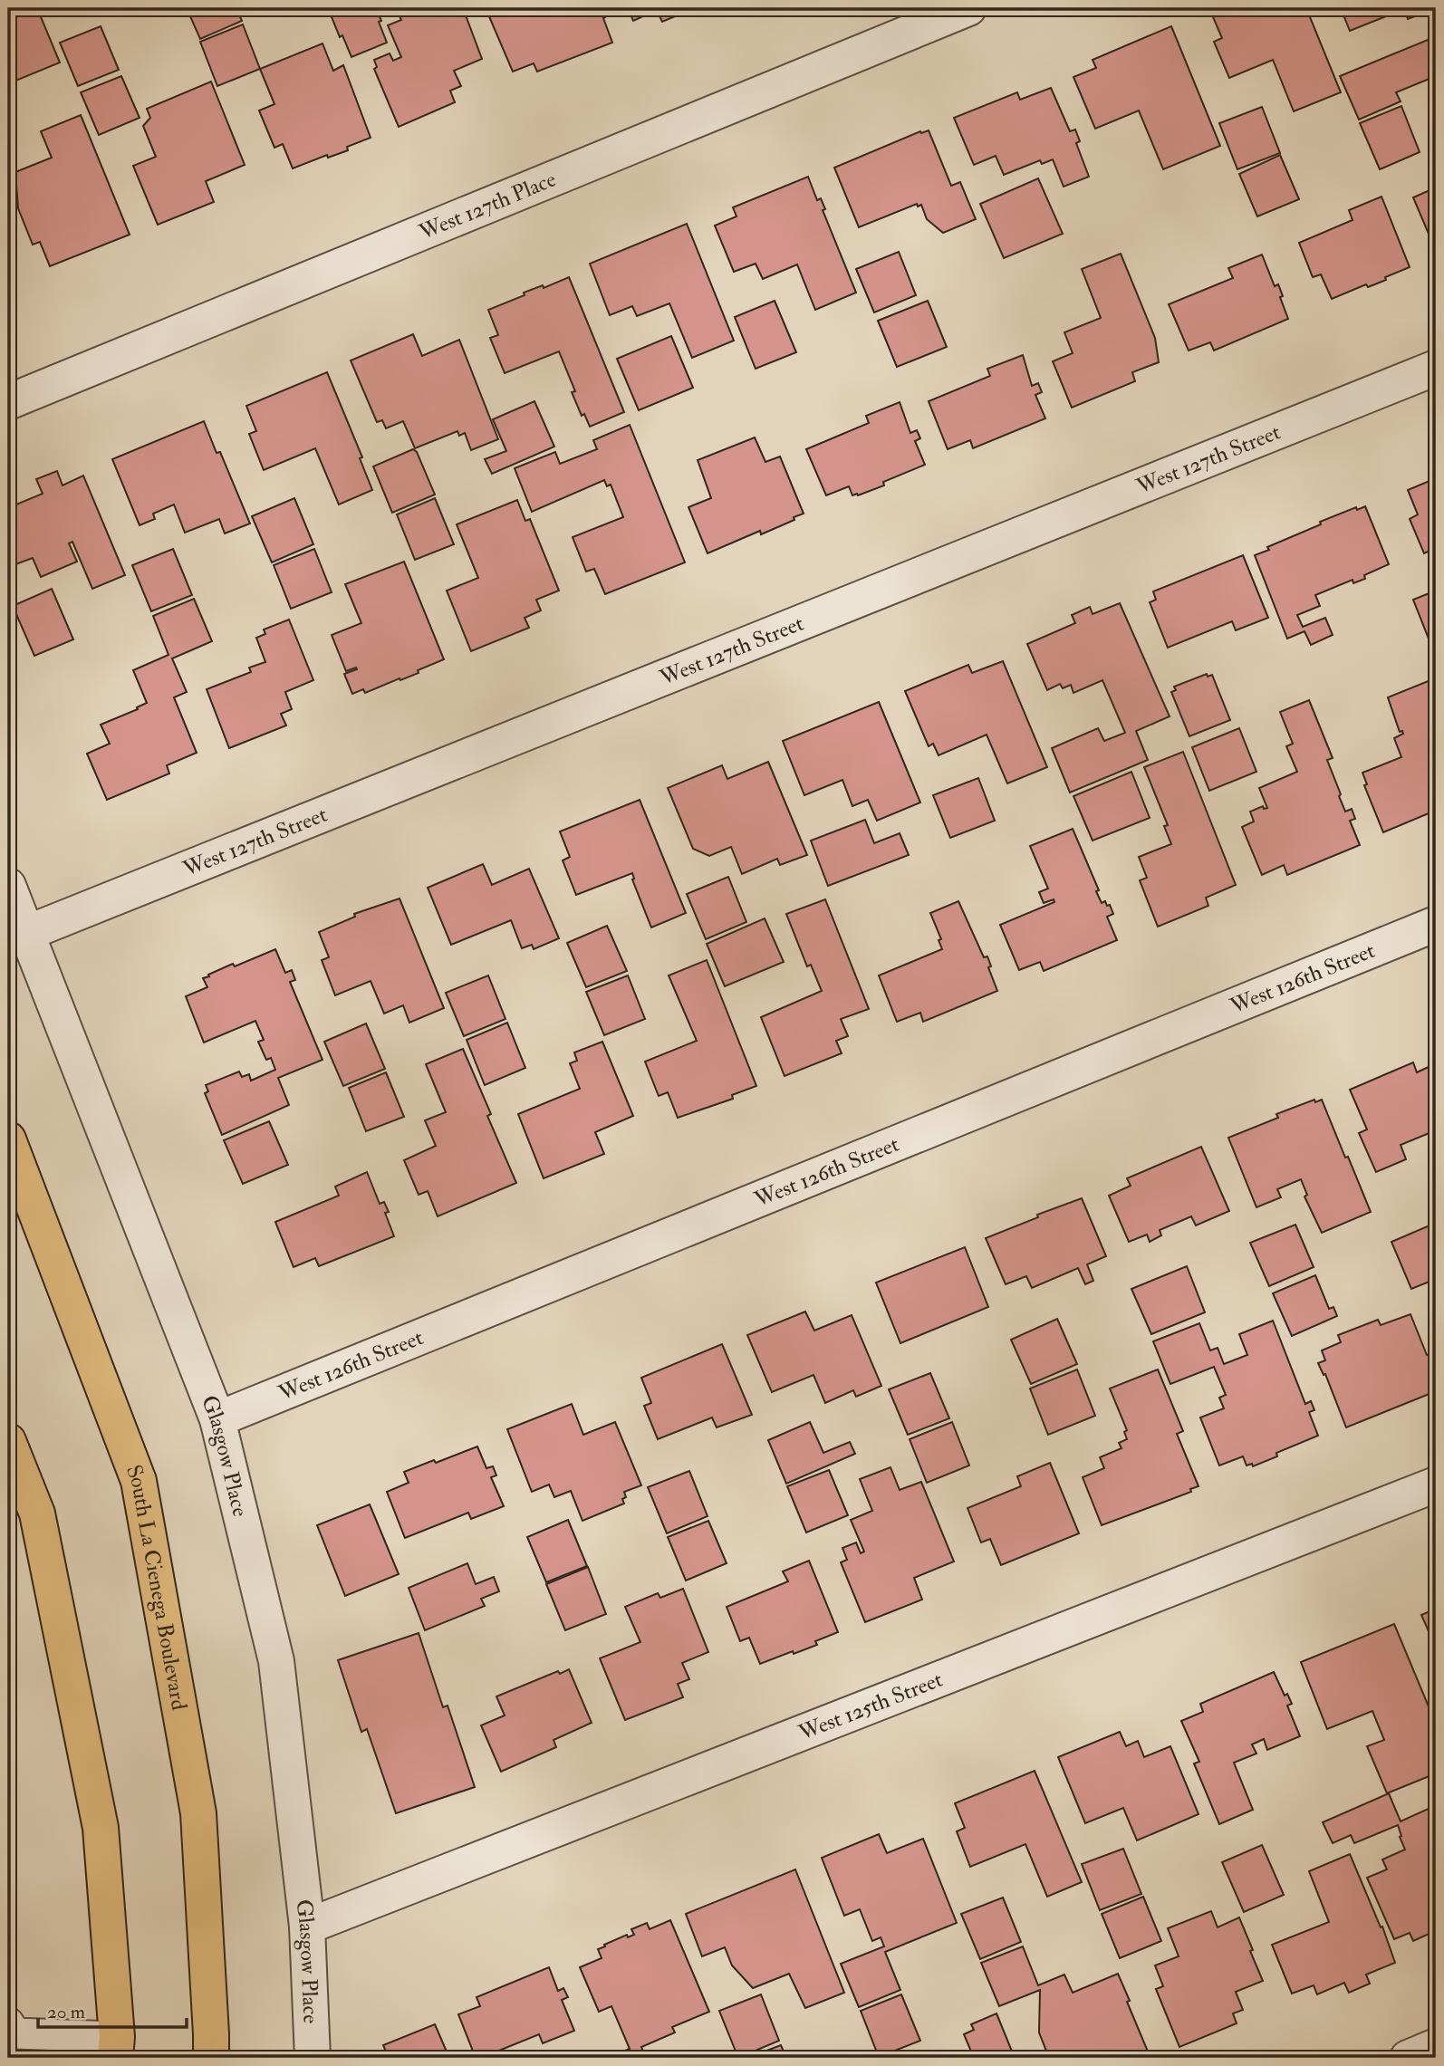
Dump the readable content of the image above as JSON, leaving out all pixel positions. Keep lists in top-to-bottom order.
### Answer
{
  "streets": {
    "main road": ["South La Cienega Boulevard"],
    "street": [
      "West 127th Place",
      "West 127th Street",
      "West 126th Street",
      "Glasgow Place",
      "West 125th Street"
    ]
  },
  "crossings": [
    ["West 127th Street", "Glasgow Place"],
    ["West 126th Street", "Glasgow Place"],
    ["Glasgow Place", "West 125th Street"]
  ],
  "scale_bar": "20 m"
}
